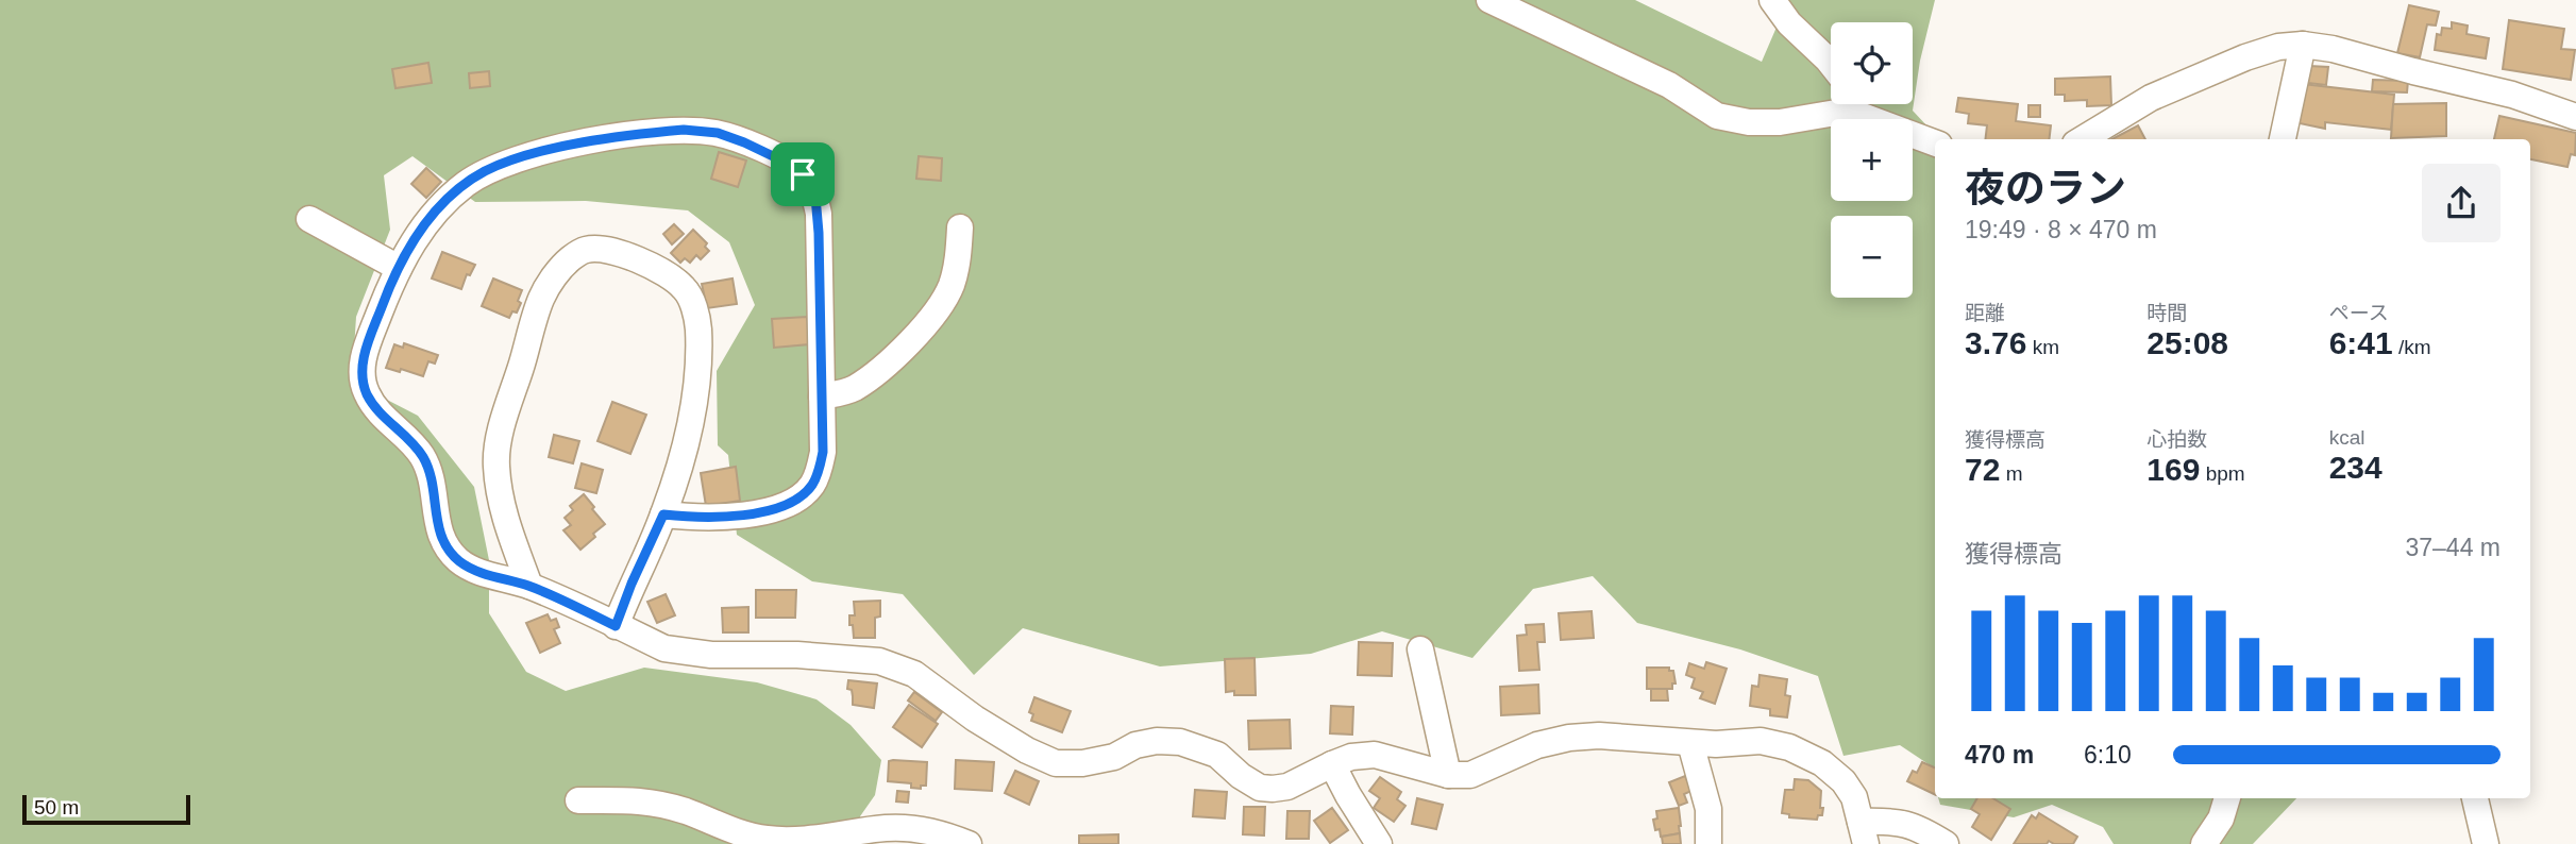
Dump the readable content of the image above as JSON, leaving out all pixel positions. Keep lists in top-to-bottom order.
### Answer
{
  "scale_bar": "50 m",
  "page": {
    "map_buttons": ["+", "−"],
    "heading": ["夜のラン", "19:49 · 8 × 470 m"],
    "stats": [
      ["距離", "3.76 km"],
      ["時間", "25:08"],
      ["ペース", "6:41 /km"],
      ["獲得標高", "72 m"],
      ["心拍数", "169 bpm"],
      ["kcal", "234"]
    ],
    "chart": ["獲得標高", "37–44 m"],
    "list": [
      {
        "name": "470 m",
        "note": "6:10"
      }
    ],
    "scale": "50 m"
  }
}
